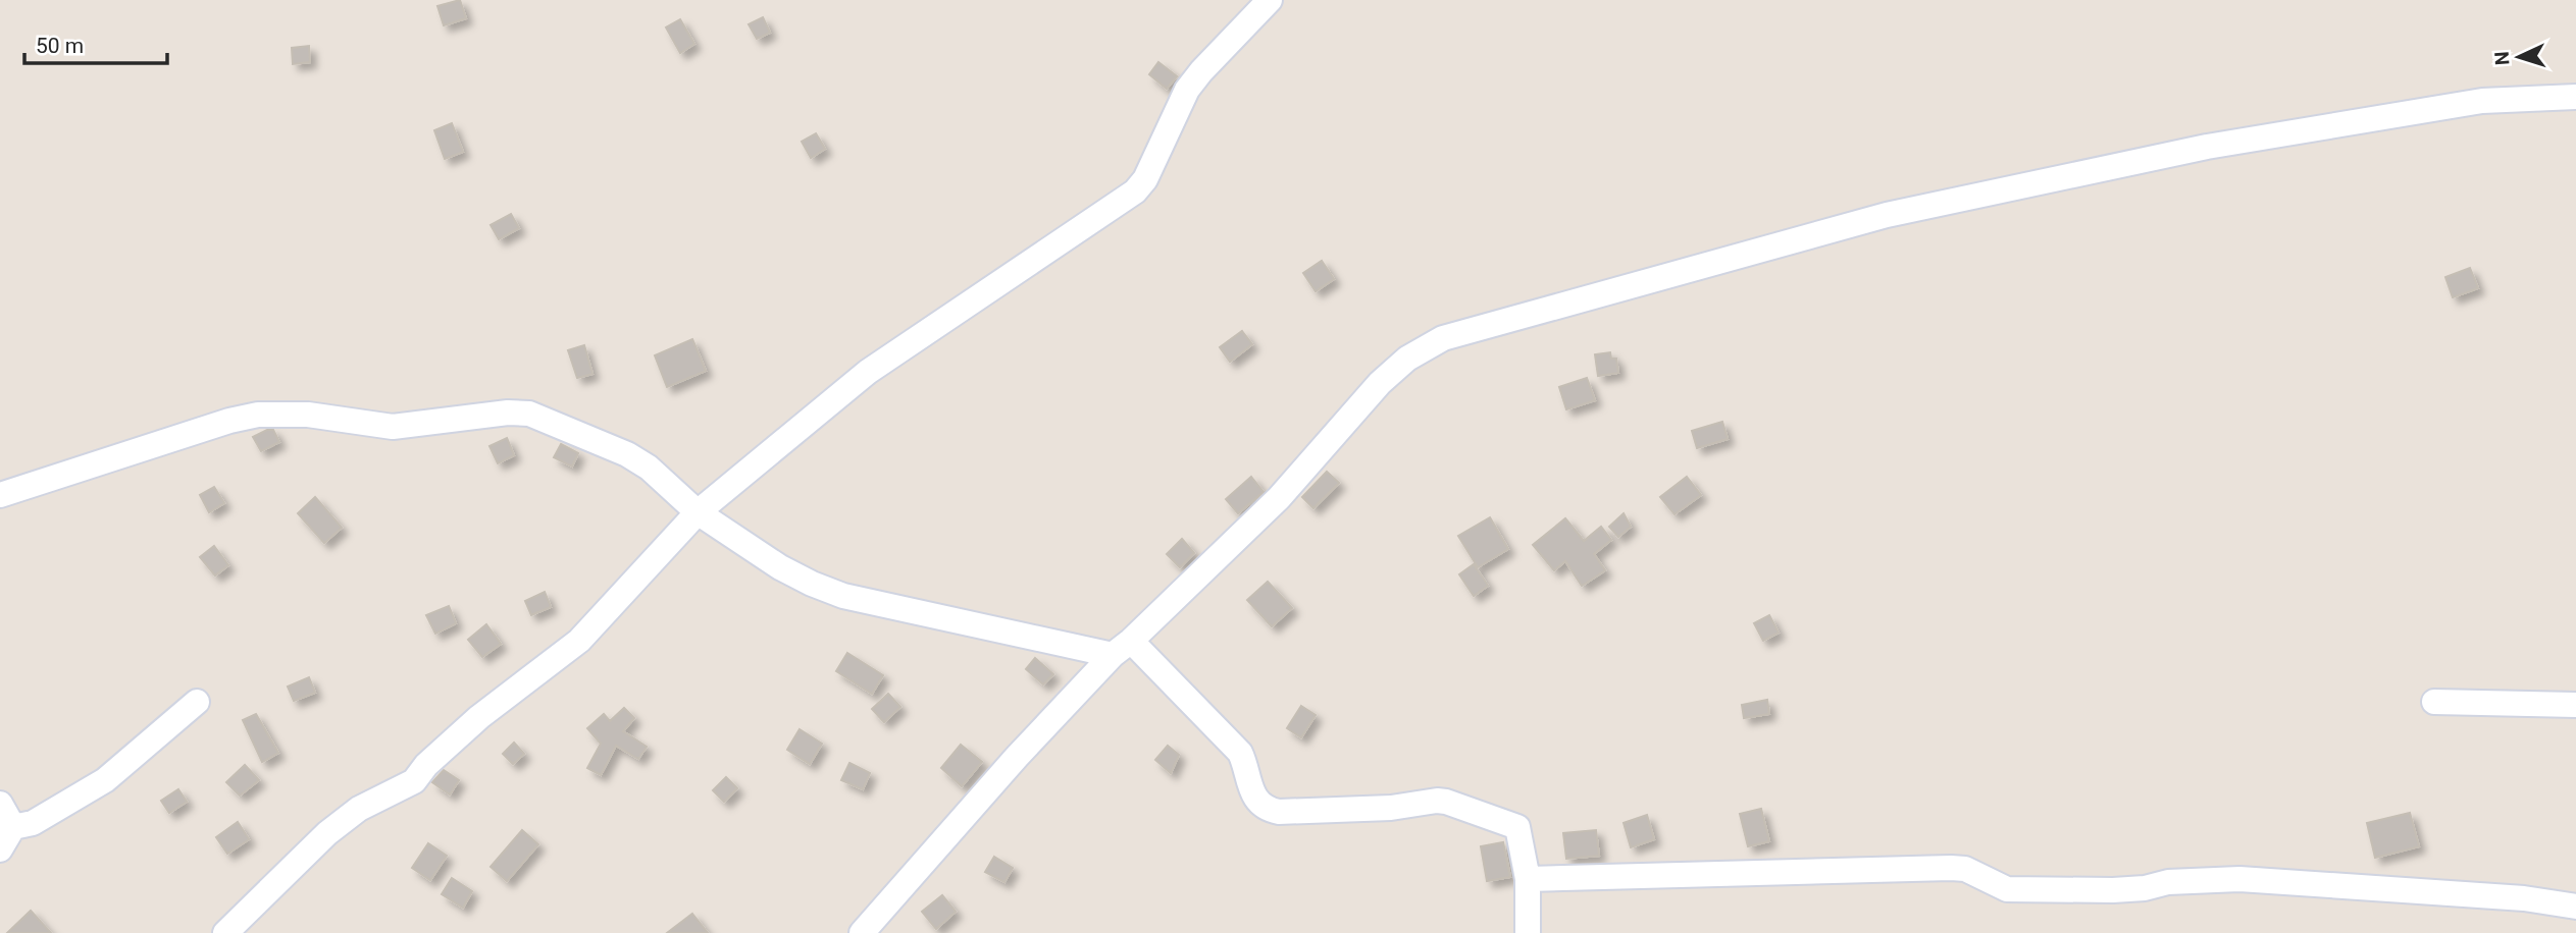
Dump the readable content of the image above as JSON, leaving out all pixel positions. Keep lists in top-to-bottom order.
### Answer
{
  "scale_bar": "50 m",
  "north": "left"
}
